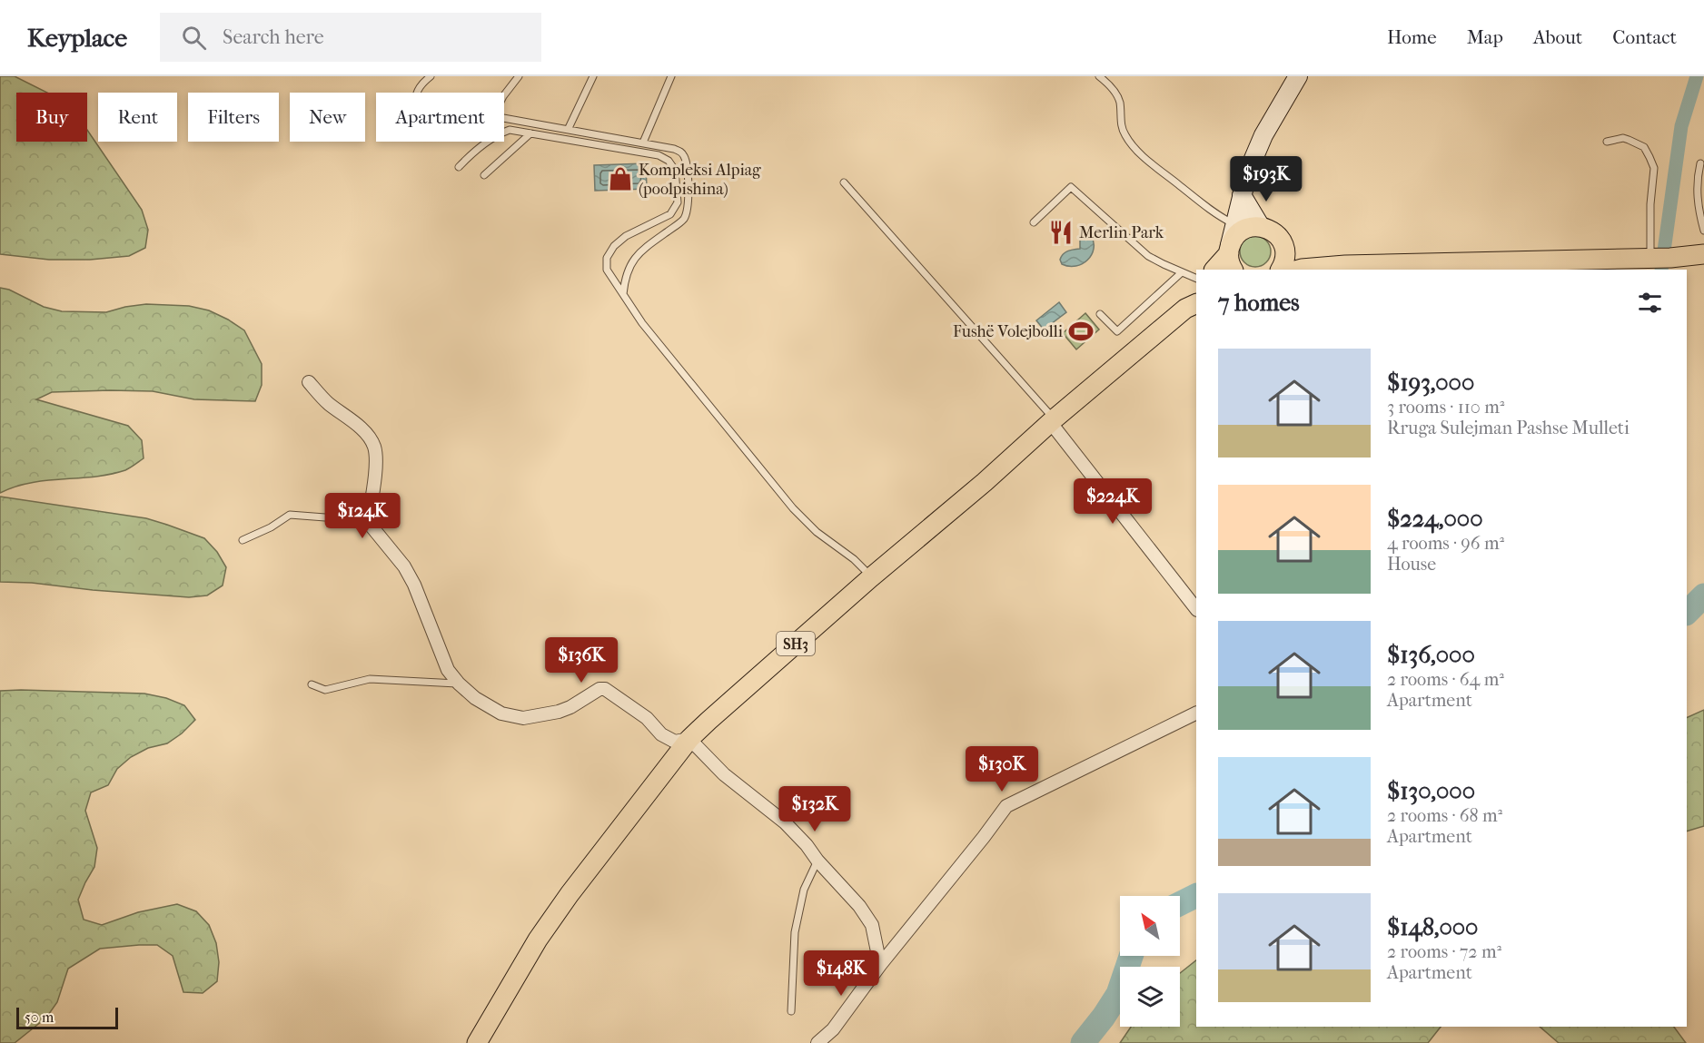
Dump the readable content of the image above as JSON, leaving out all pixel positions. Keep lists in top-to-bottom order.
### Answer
{
  "streets": {
    "main road": ["SH3"]
  },
  "places": {
    "shop": ["Kompleksi Alpiag (poolpishina)"],
    "restaurant": ["Merlin Park"],
    "sports": ["Fushë Volejbolli"]
  },
  "scale_bar": "50 m",
  "north": "top left",
  "page": {
    "header": "Keyplace",
    "search": "Search here",
    "nav": [
      "Home",
      "Map",
      "About",
      "Contact"
    ],
    "chip": [
      "Buy",
      "Rent",
      "Filters",
      "New",
      "Apartment"
    ],
    "price": [
      "$193K",
      "$224K",
      "$124K",
      "$136K",
      "$130K",
      "$132K",
      "$148K"
    ],
    "heading": "7 homes",
    "list": [
      {
        "name": "$193,000",
        "note": "3 rooms · 110 m² · Rruga Sulejman Pashse Mulleti"
      },
      {
        "name": "$224,000",
        "note": "4 rooms · 96 m² · House"
      },
      {
        "name": "$136,000",
        "note": "2 rooms · 64 m² · Apartment"
      },
      {
        "name": "$130,000",
        "note": "2 rooms · 68 m² · Apartment"
      },
      {
        "name": "$148,000",
        "note": "2 rooms · 72 m² · Apartment"
      }
    ],
    "scale": "50 m"
  }
}
